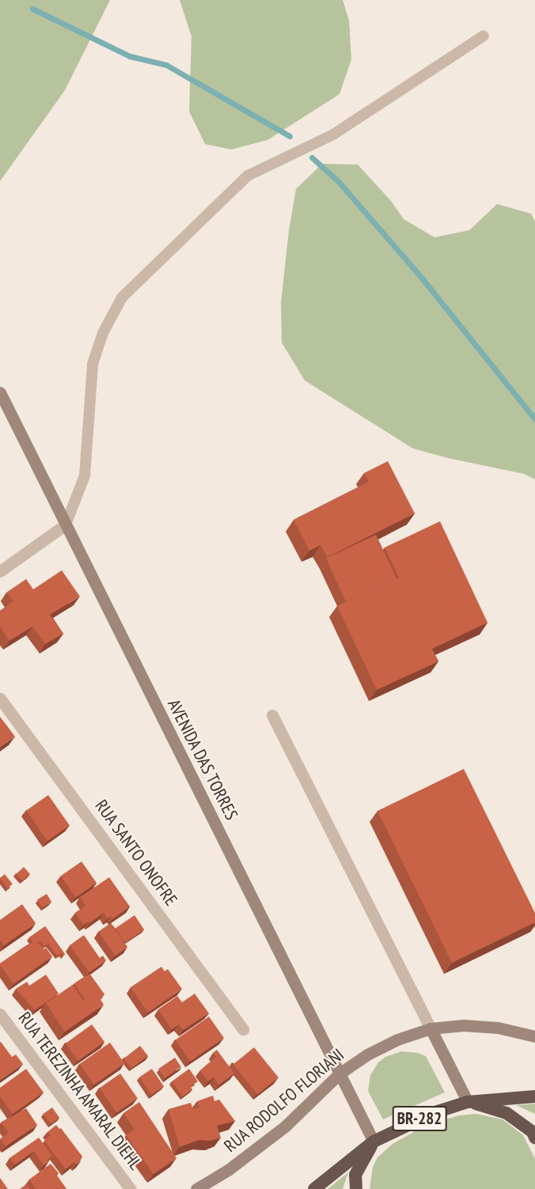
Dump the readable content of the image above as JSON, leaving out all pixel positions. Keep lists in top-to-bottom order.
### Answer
{
  "streets": {
    "highway": ["BR-282"],
    "main road": ["AVENIDA DAS TORRES", "RUA RODOLFO FLORIANI"],
    "street": ["RUA SANTO ONOFRE", "RUA TEREZINHA AMARAL DIEHL"]
  },
  "crossings": [
    ["AVENIDA DAS TORRES", "RUA RODOLFO FLORIANI"],
    ["AVENIDA DAS TORRES", "BR-282"]
  ]
}
